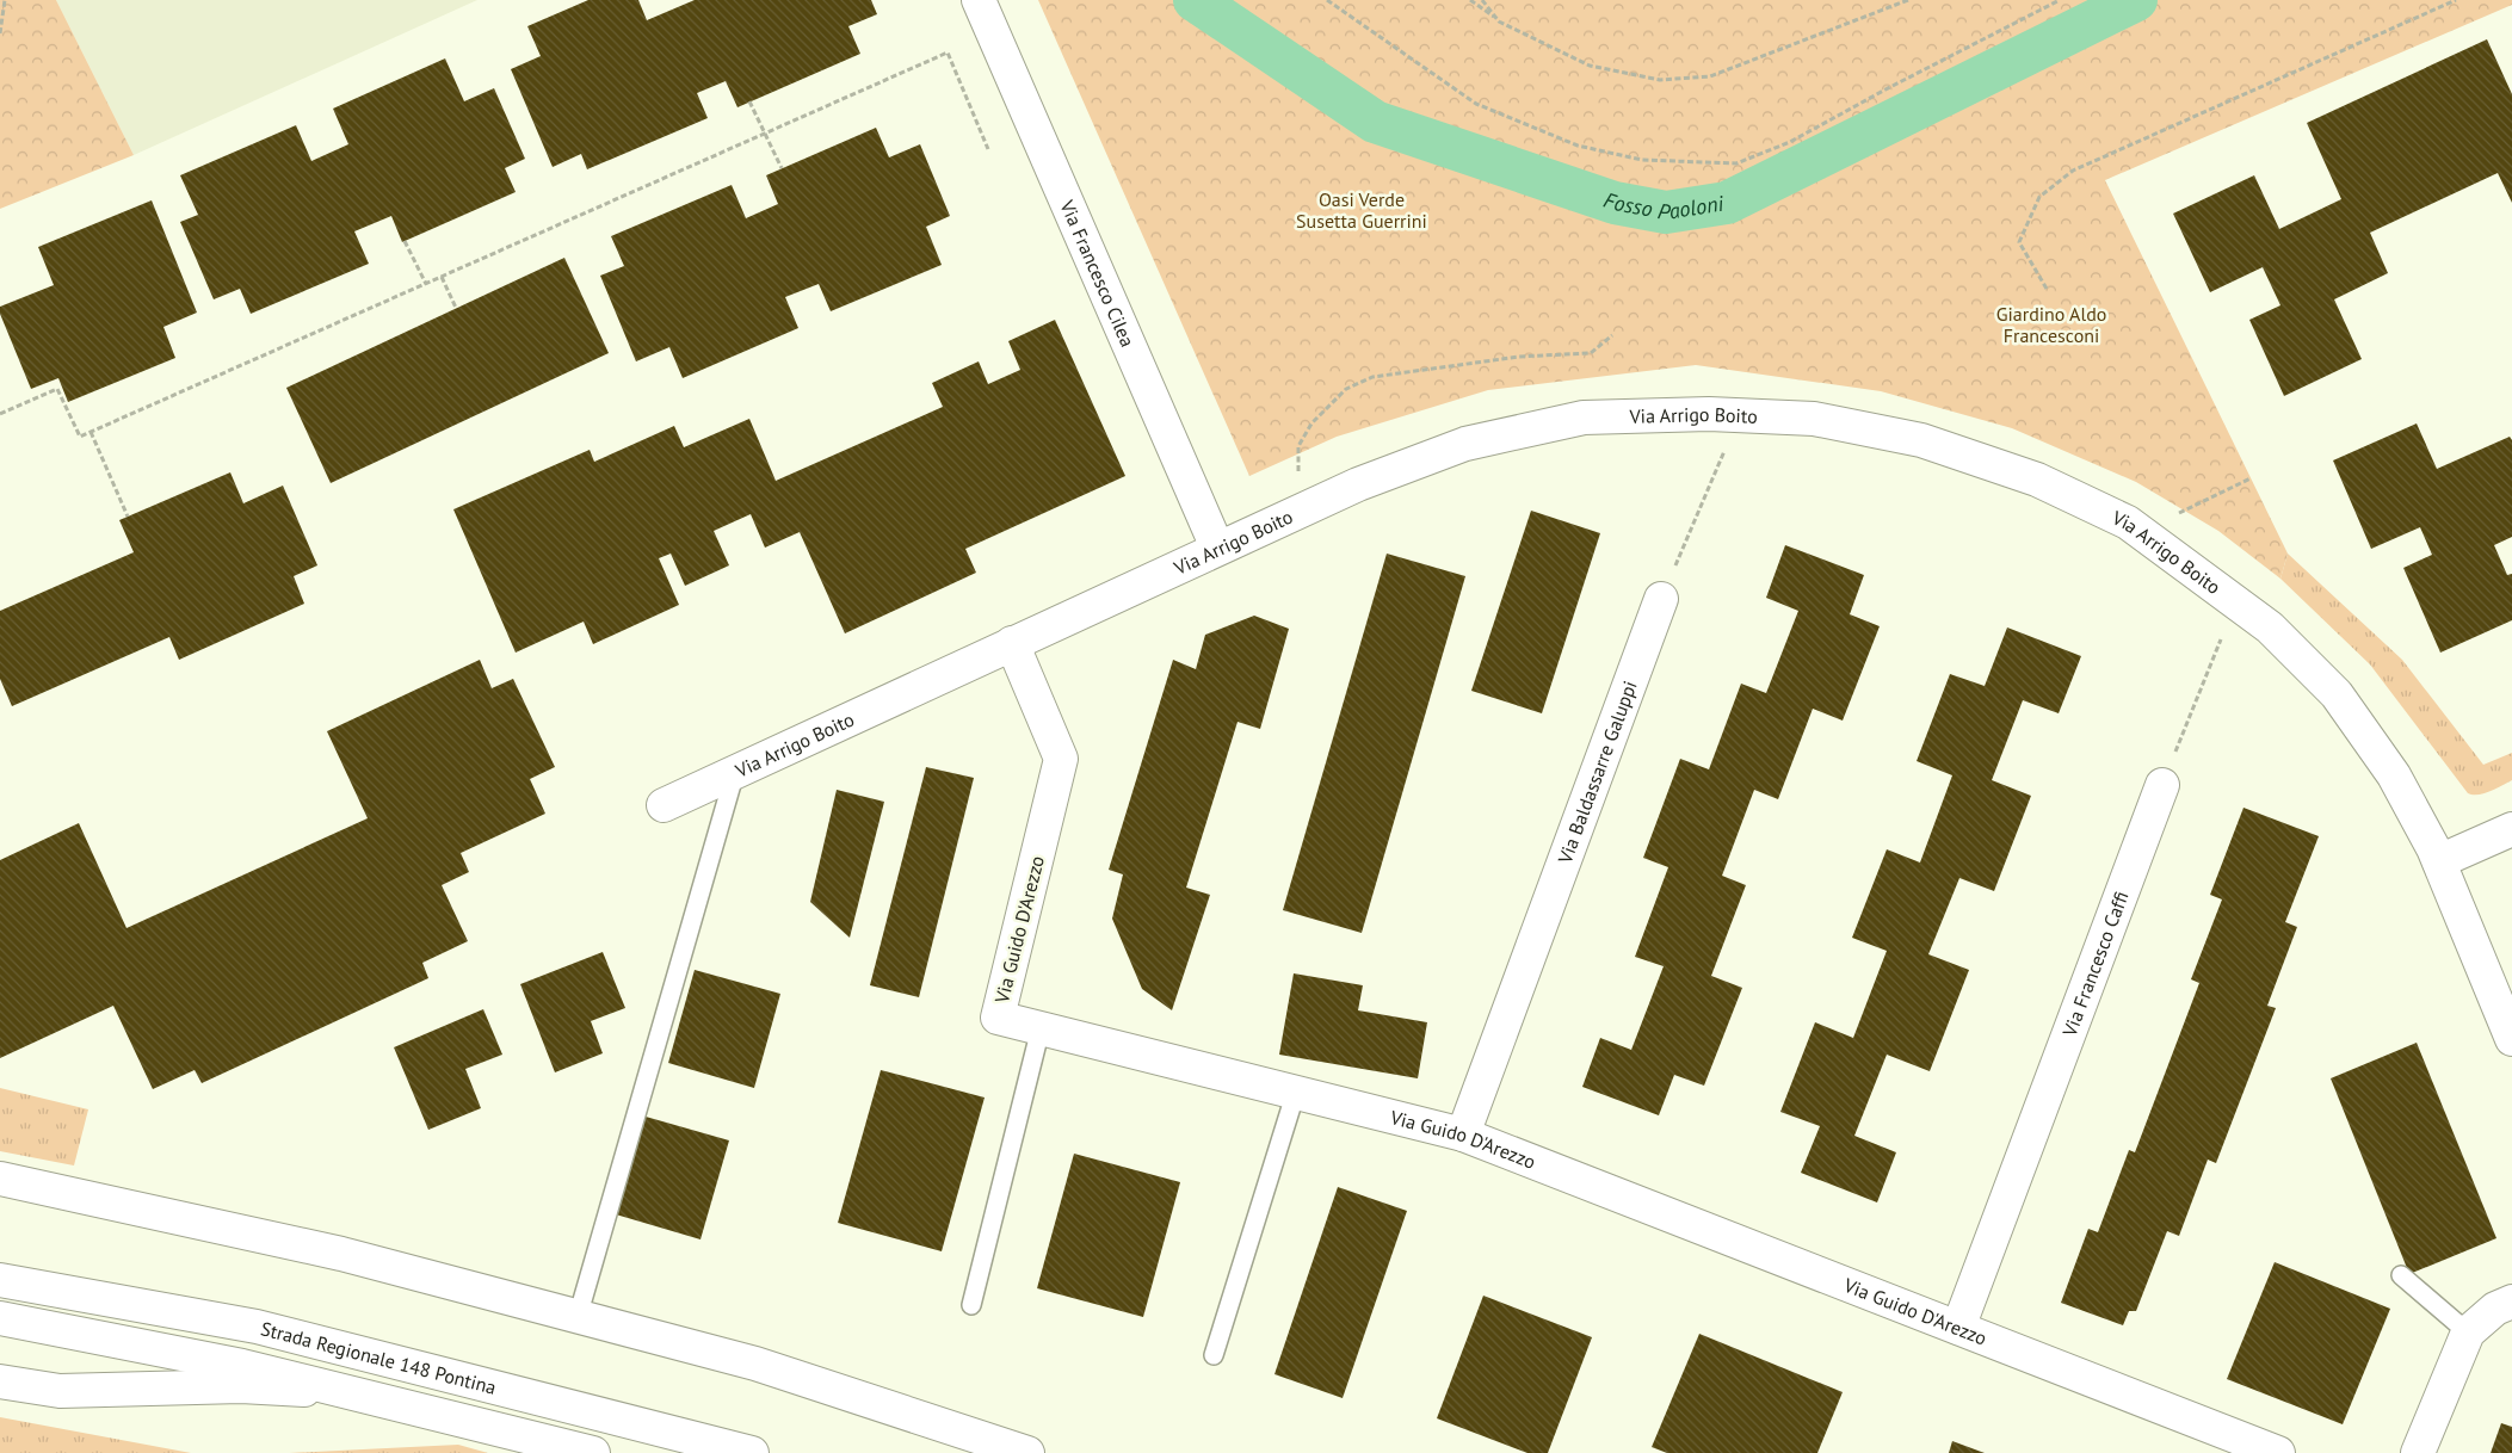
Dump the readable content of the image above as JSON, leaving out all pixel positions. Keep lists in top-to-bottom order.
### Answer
{
  "streets": {
    "street": [
      "Via Francesco Cilea",
      "Via Arrigo Boito",
      "Via Baldassarre Galuppi",
      "Via Guido D'Arezzo",
      "Via Francesco Caffi",
      "Strada Regionale 148 Pontina"
    ]
  },
  "crossings": [
    ["Via Francesco Cilea", "Via Arrigo Boito"],
    ["Via Arrigo Boito", "Via Guido D'Arezzo"],
    ["Via Baldassarre Galuppi", "Via Guido D'Arezzo"],
    ["Via Guido D'Arezzo", "Via Francesco Caffi"]
  ],
  "water": ["Fosso Paoloni"],
  "parks": ["Oasi Verde Susetta Guerrini", "Giardino Aldo Francesconi"]
}
